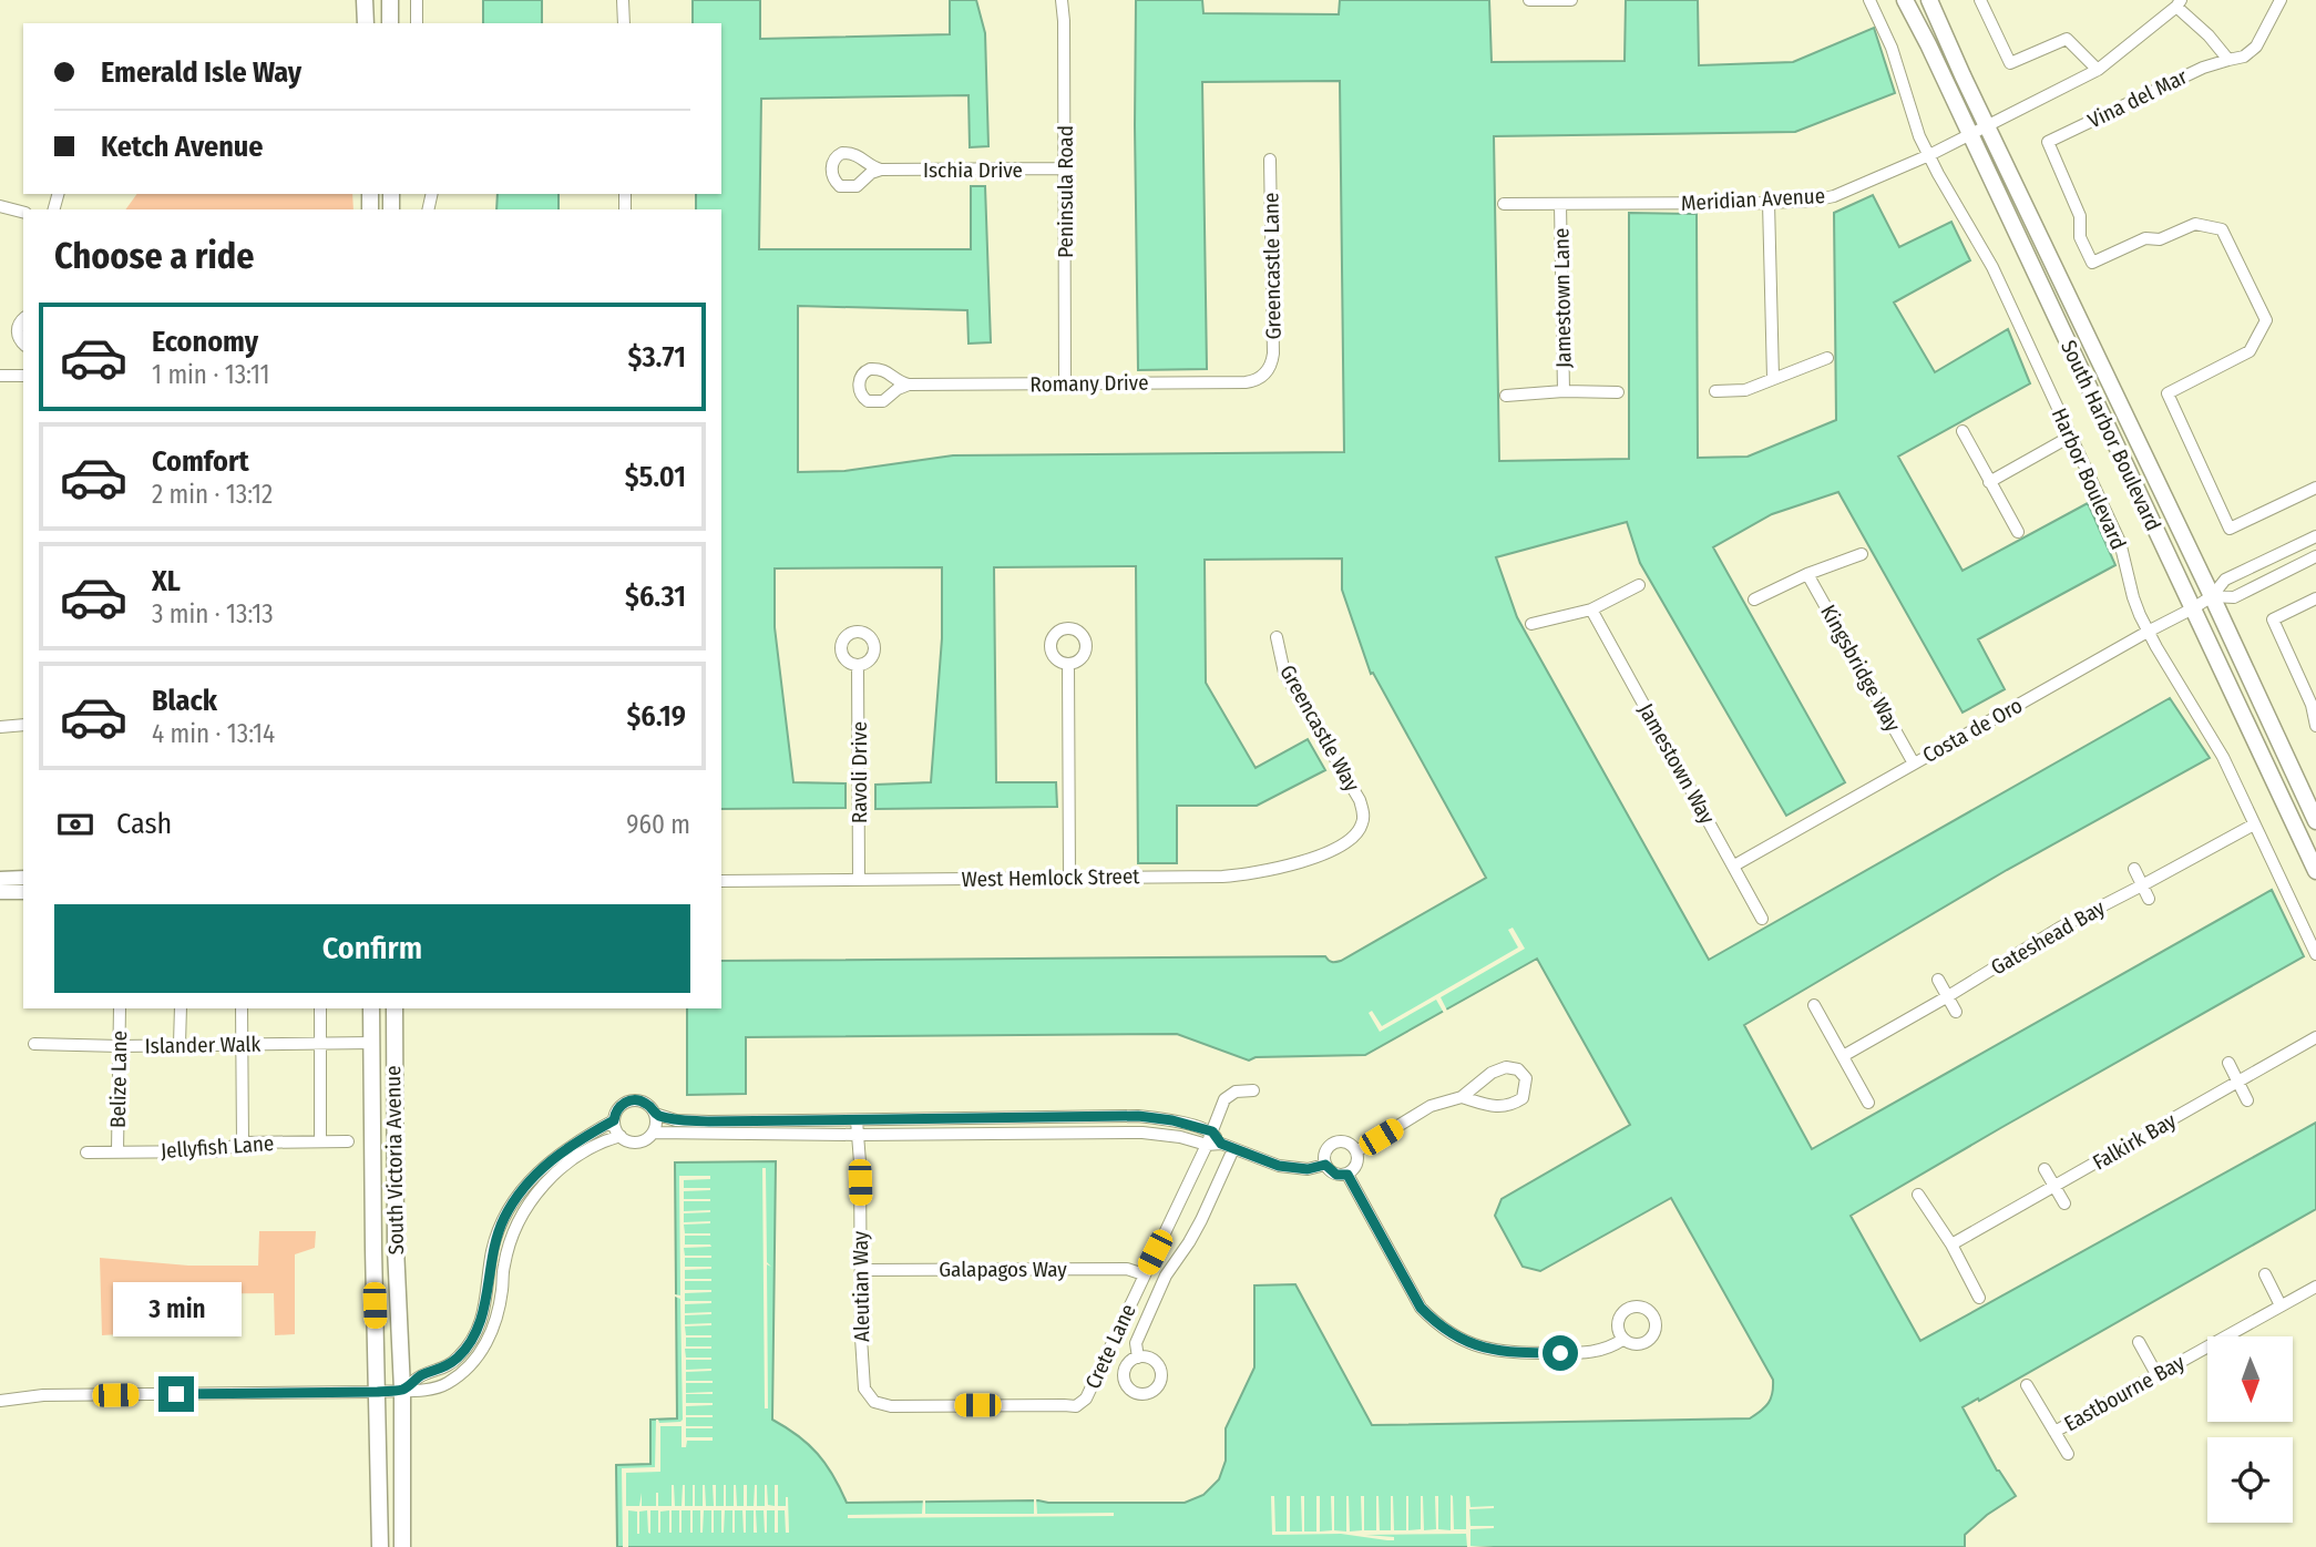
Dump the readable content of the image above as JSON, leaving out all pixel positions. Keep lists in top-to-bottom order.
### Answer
{
  "streets": {
    "main road": ["South Harbor Boulevard", "South Victoria Avenue"],
    "street": [
      "Vina del Mar",
      "Ischia Drive",
      "Peninsula Road",
      "Meridian Avenue",
      "Greencastle Lane",
      "Jamestown Lane",
      "Romany Drive",
      "Harbor Boulevard",
      "Kingsbridge Way",
      "Greencastle Way",
      "Costa de Oro",
      "Jamestown Way",
      "Ravoli Drive",
      "West Hemlock Street",
      "Gateshead Bay",
      "Islander Walk",
      "Belize Lane",
      "Falkirk Bay",
      "Jellyfish Lane",
      "Galapagos Way",
      "Aleutian Way",
      "Crete Lane",
      "Eastbourne Bay"
    ]
  },
  "crossings": [
    ["Ischia Drive", "Peninsula Road"],
    ["Peninsula Road", "Romany Drive"],
    ["Meridian Avenue", "Jamestown Lane"],
    ["Meridian Avenue", "South Harbor Boulevard"],
    ["Meridian Avenue", "Harbor Boulevard"],
    ["Greencastle Lane", "Romany Drive"],
    ["South Harbor Boulevard", "Costa de Oro"],
    ["Harbor Boulevard", "Costa de Oro"],
    ["Harbor Boulevard", "Gateshead Bay"],
    ["Kingsbridge Way", "Costa de Oro"],
    ["Greencastle Way", "West Hemlock Street"],
    ["Costa de Oro", "Jamestown Way"],
    ["Ravoli Drive", "West Hemlock Street"],
    ["Islander Walk", "Belize Lane"],
    ["Islander Walk", "South Victoria Avenue"],
    ["Belize Lane", "Jellyfish Lane"],
    ["Galapagos Way", "Aleutian Way"],
    ["Galapagos Way", "Crete Lane"],
    ["Aleutian Way", "Crete Lane"]
  ],
  "north": "bottom",
  "page": {
    "banner": ["Emerald Isle Way", "Ketch Avenue"],
    "heading": "Choose a ride",
    "list": [
      {
        "name": "Economy",
        "note": "1 min · 13:11",
        "value": "$3.71"
      },
      {
        "name": "Comfort",
        "note": "2 min · 13:12",
        "value": "$5.01"
      },
      {
        "name": "XL",
        "note": "3 min · 13:13",
        "value": "$6.31"
      },
      {
        "name": "Black",
        "note": "4 min · 13:14",
        "value": "$6.19"
      }
    ],
    "pay": ["Cash", "960 m"],
    "buttons": "Confirm",
    "bubble": "3 min"
  }
}
